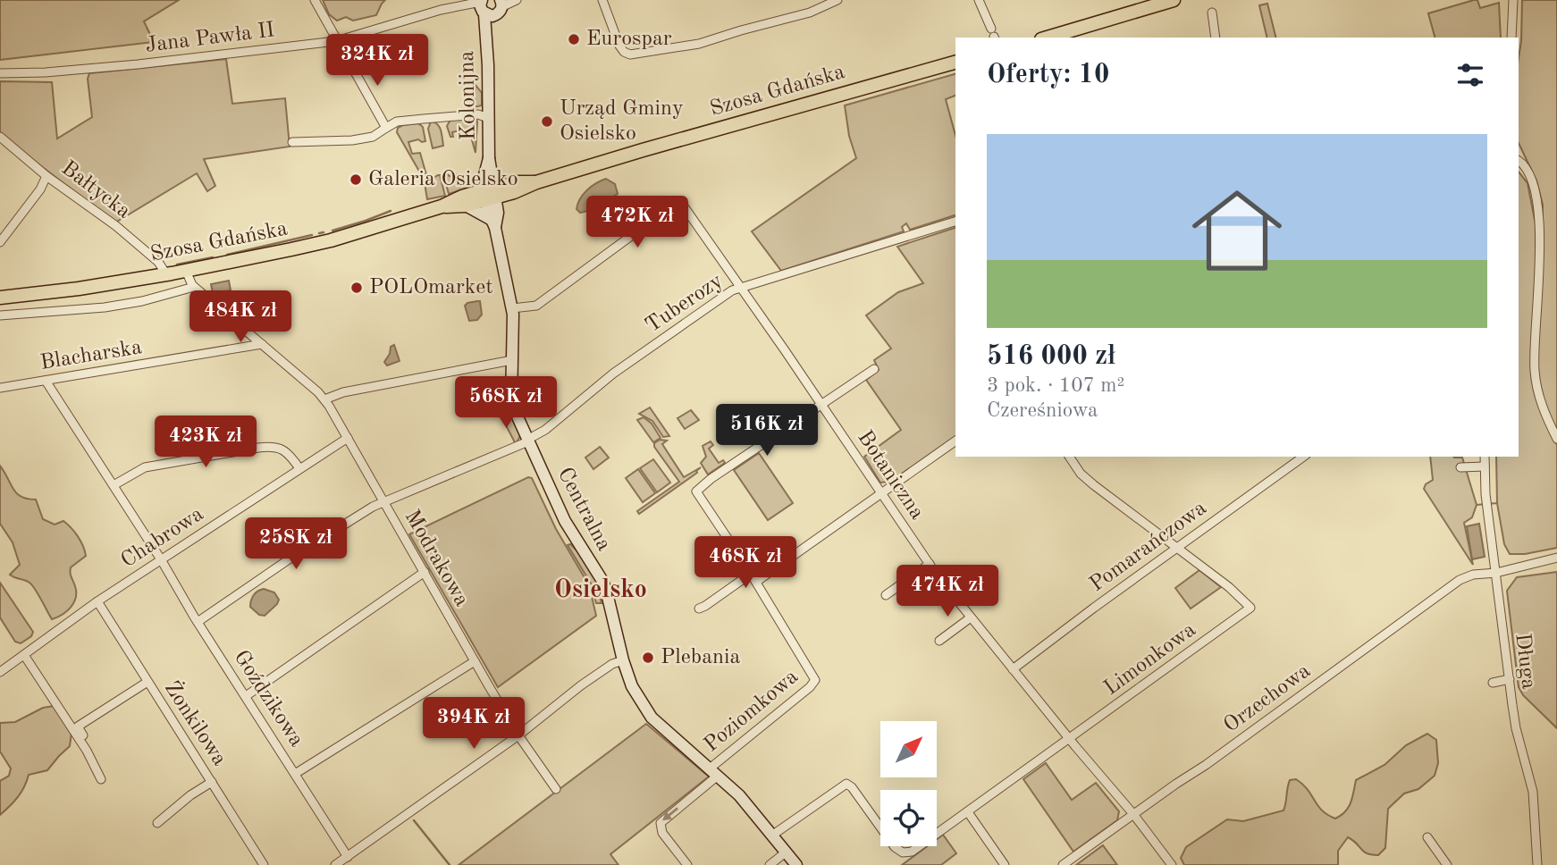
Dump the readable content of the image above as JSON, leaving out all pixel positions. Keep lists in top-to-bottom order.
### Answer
{
  "streets": {
    "main road": ["Szosa Gdańska"],
    "street": [
      "Jana Pawła II",
      "Kolonijna",
      "Bałtycka",
      "Tuberozy",
      "Blacharska",
      "Botaniczna",
      "Centralna",
      "Chabrowa",
      "Pomarańczowa",
      "Modrakowa",
      "Limonkowa",
      "Długa",
      "Goździkowa",
      "Orzechowa",
      "Poziomkowa",
      "Żonkilowa"
    ]
  },
  "crossings": [
    ["Jana Pawła II", "Kolonijna"],
    ["Szosa Gdańska", "Kolonijna"],
    ["Szosa Gdańska", "Bałtycka"],
    ["Szosa Gdańska", "Centralna"],
    ["Kolonijna", "Centralna"],
    ["Tuberozy", "Botaniczna"],
    ["Tuberozy", "Centralna"],
    ["Tuberozy", "Modrakowa"],
    ["Tuberozy", "Goździkowa"],
    ["Blacharska", "Modrakowa"],
    ["Blacharska", "Goździkowa"],
    ["Botaniczna", "Centralna"],
    ["Botaniczna", "Pomarańczowa"],
    ["Botaniczna", "Limonkowa"],
    ["Botaniczna", "Orzechowa"],
    ["Centralna", "Limonkowa"],
    ["Centralna", "Poziomkowa"],
    ["Chabrowa", "Modrakowa"],
    ["Chabrowa", "Goździkowa"],
    ["Chabrowa", "Żonkilowa"],
    ["Pomarańczowa", "Limonkowa"],
    ["Długa", "Orzechowa"]
  ],
  "districts": ["Osielsko"],
  "places": [
    "Eurospar",
    "Urząd Gminy Osielsko",
    "Galeria Osielsko",
    "POLOmarket",
    "Plebania"
  ],
  "north": "top right",
  "page": {
    "price": [
      "324K zł",
      "472K zł",
      "484K zł",
      "568K zł",
      "516K zł",
      "423K zł",
      "258K zł",
      "468K zł",
      "474K zł",
      "394K zł"
    ],
    "heading": "Oferty: 10",
    "list": [
      {
        "name": "516 000 zł",
        "note": "3 pok. · 107 m² · Czereśniowa"
      }
    ]
  }
}
